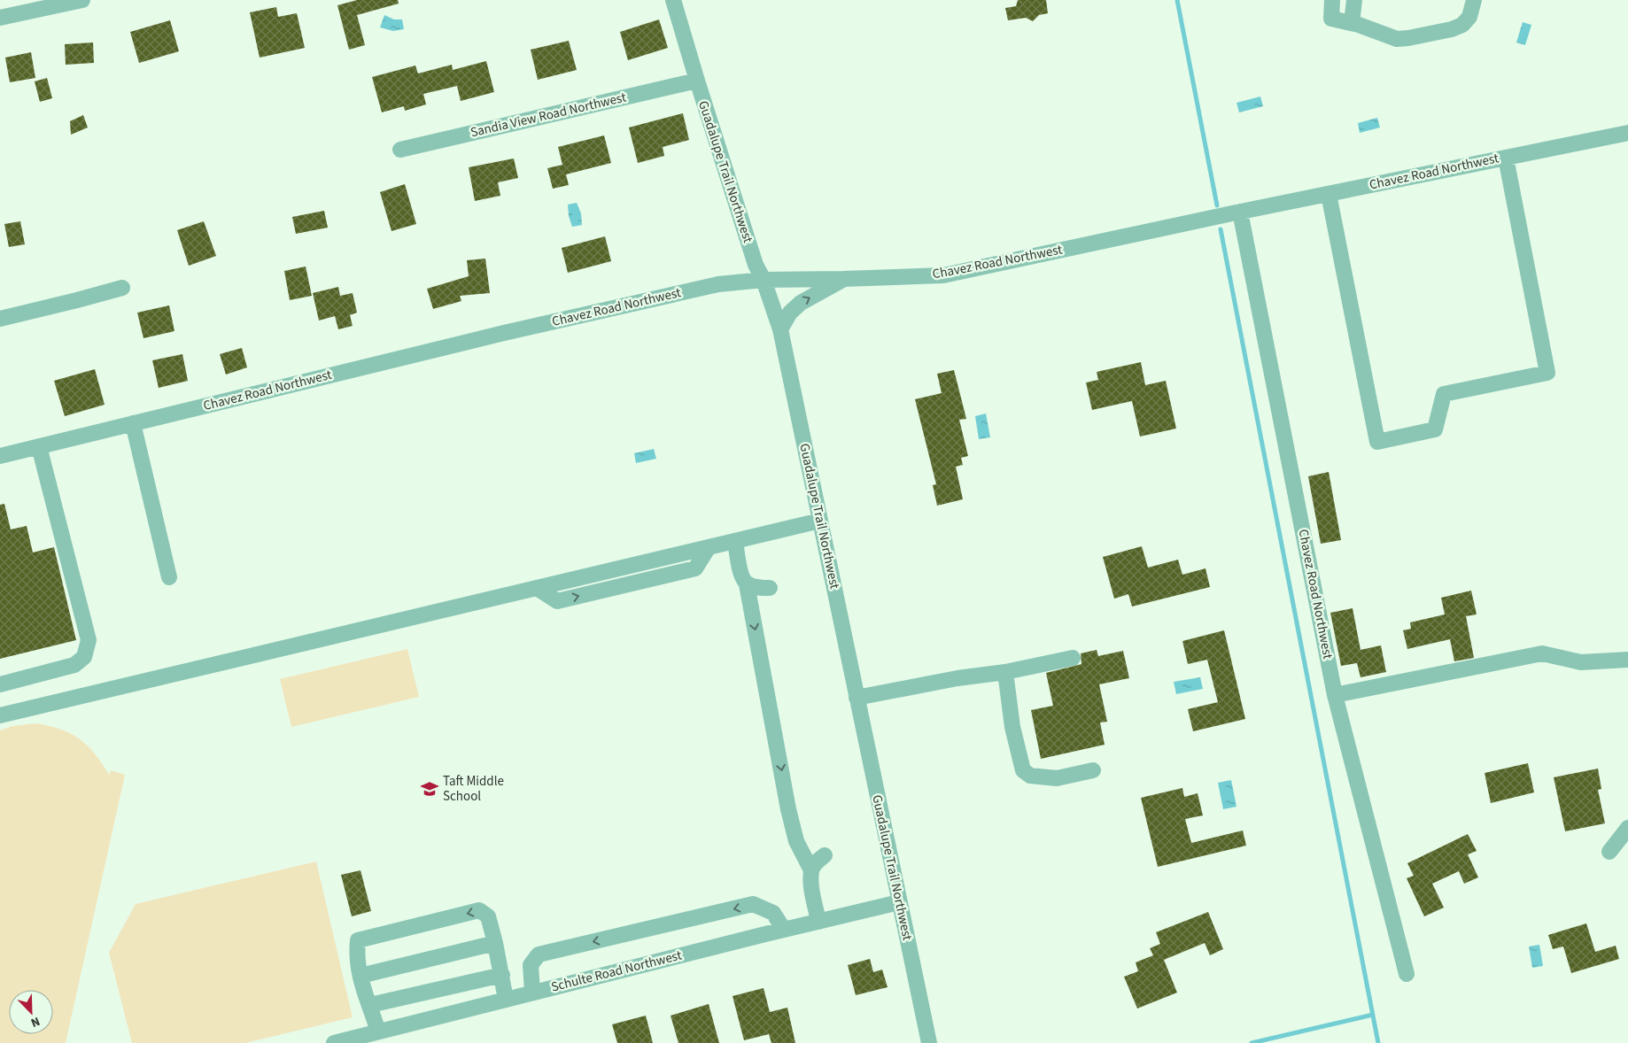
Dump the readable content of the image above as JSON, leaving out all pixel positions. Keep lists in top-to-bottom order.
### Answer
{
  "streets": {
    "street": [
      "Sandia View Road Northwest",
      "Guadalupe Trail Northwest",
      "Chavez Road Northwest",
      "Schulte Road Northwest"
    ]
  },
  "crossings": [
    ["Sandia View Road Northwest", "Guadalupe Trail Northwest"],
    ["Guadalupe Trail Northwest", "Chavez Road Northwest"],
    ["Guadalupe Trail Northwest", "Schulte Road Northwest"]
  ],
  "places": {
    "school or university": ["Taft Middle School"]
  },
  "north": "bottom right"
}
